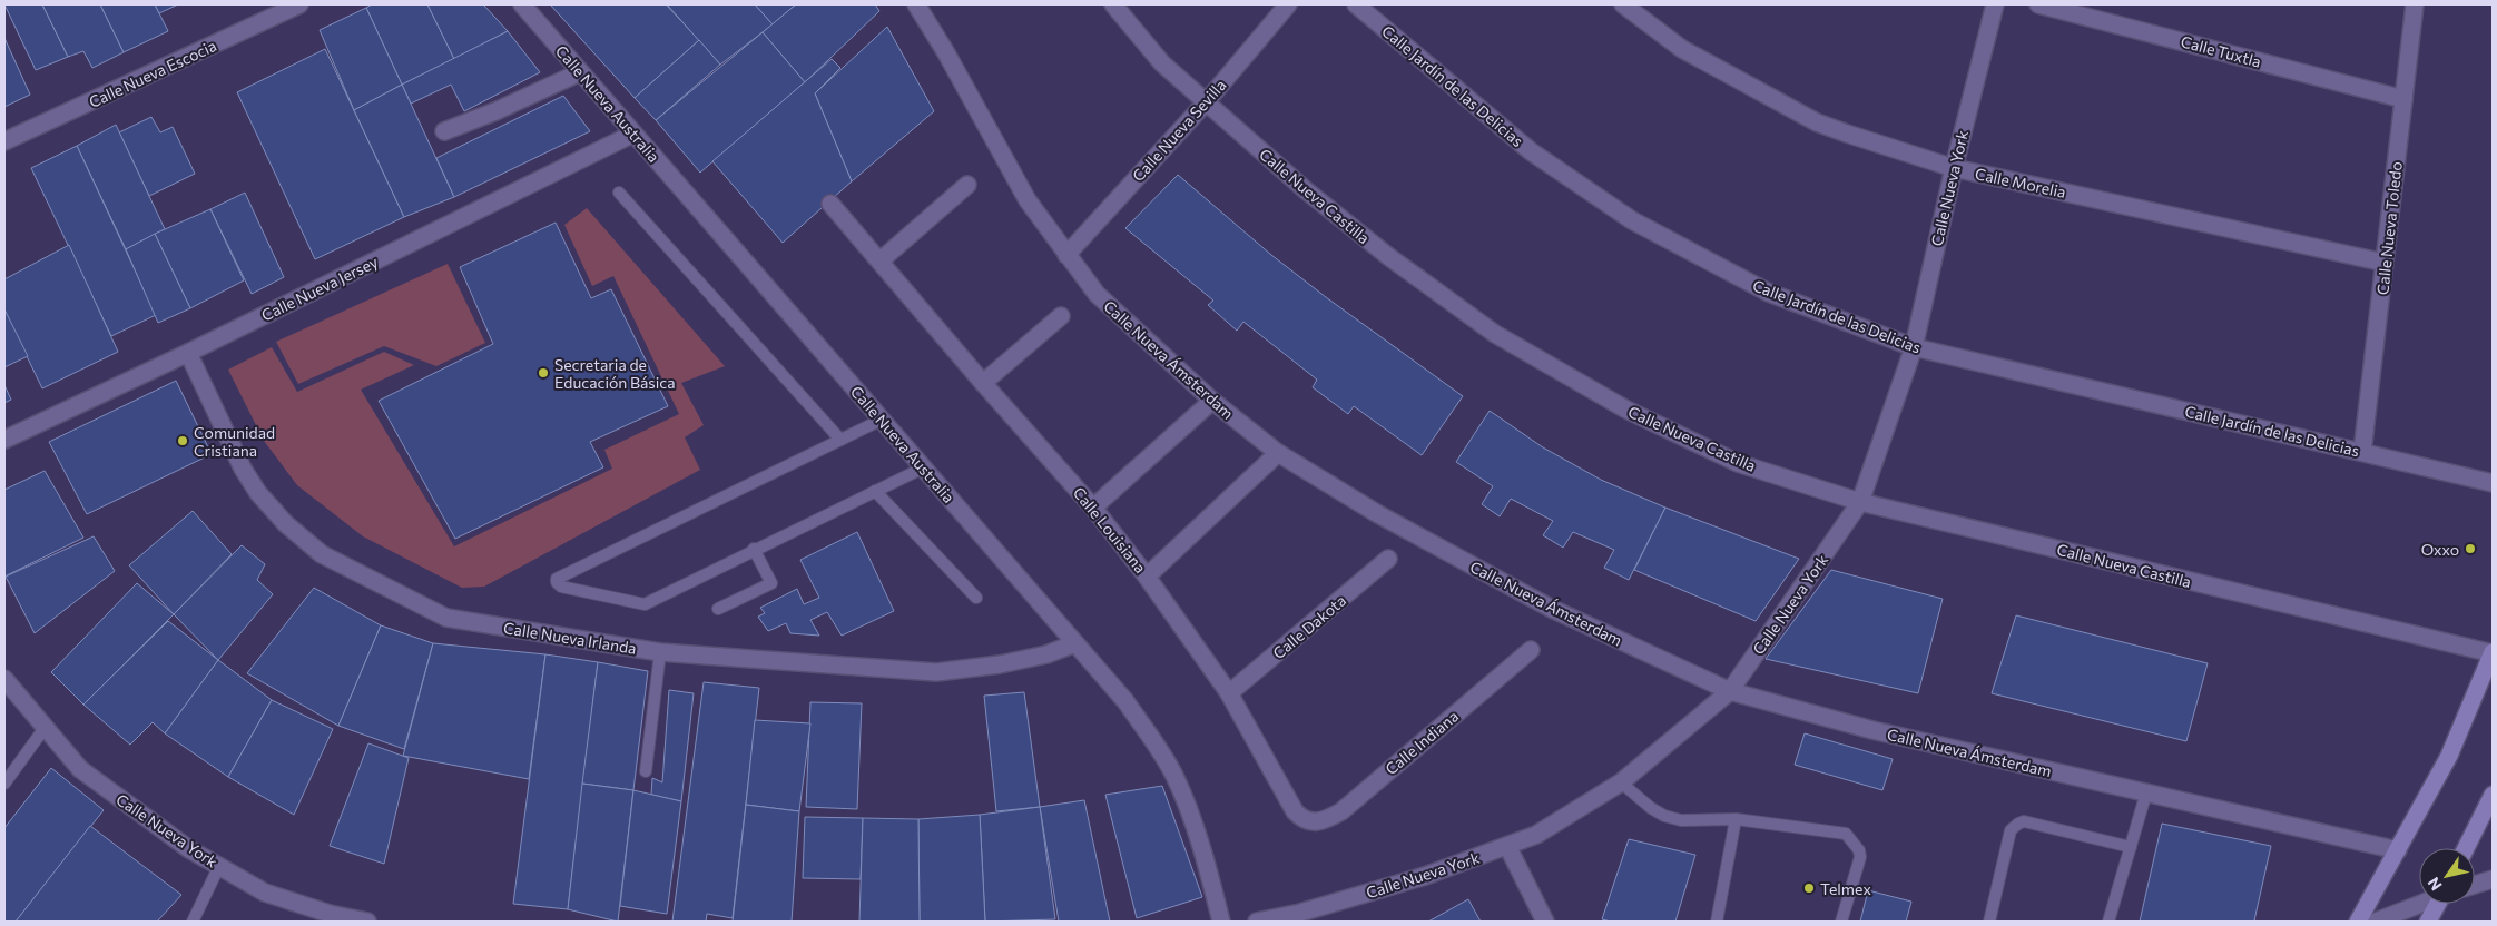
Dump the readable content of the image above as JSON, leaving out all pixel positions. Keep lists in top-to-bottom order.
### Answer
{
  "streets": {
    "street": [
      "Calle Tuxtla",
      "Calle Nueva Escocia",
      "Calle Jardín de las Delicias",
      "Calle Nueva Australia",
      "Calle Nueva Sevilla",
      "Calle Morelia",
      "Calle Nueva York",
      "Calle Nueva Castilla",
      "Calle Nueva Toledo",
      "Calle Nueva Jersey",
      "Calle Nueva Ámsterdam",
      "Calle Louisiana",
      "Calle Dakota",
      "Calle Nueva Irlanda",
      "Calle Indiana"
    ]
  },
  "crossings": [
    ["Calle Tuxtla", "Calle Nueva Toledo"],
    ["Calle Jardín de las Delicias", "Calle Nueva York"],
    ["Calle Jardín de las Delicias", "Calle Nueva Toledo"],
    ["Calle Nueva Australia", "Calle Nueva Jersey"],
    ["Calle Nueva Australia", "Calle Nueva Irlanda"],
    ["Calle Nueva Sevilla", "Calle Nueva Castilla"],
    ["Calle Nueva Sevilla", "Calle Nueva Ámsterdam"],
    ["Calle Morelia", "Calle Nueva York"],
    ["Calle Morelia", "Calle Nueva Toledo"],
    ["Calle Nueva York", "Calle Nueva Castilla"],
    ["Calle Nueva York", "Calle Nueva Ámsterdam"],
    ["Calle Nueva Jersey", "Calle Nueva Irlanda"],
    ["Calle Louisiana", "Calle Dakota"],
    ["Calle Louisiana", "Calle Indiana"]
  ],
  "places": [
    "Secretaria de Educación Básica",
    "Comunidad Cristiana",
    "Oxxo",
    "Telmex"
  ],
  "north": "bottom left"
}
